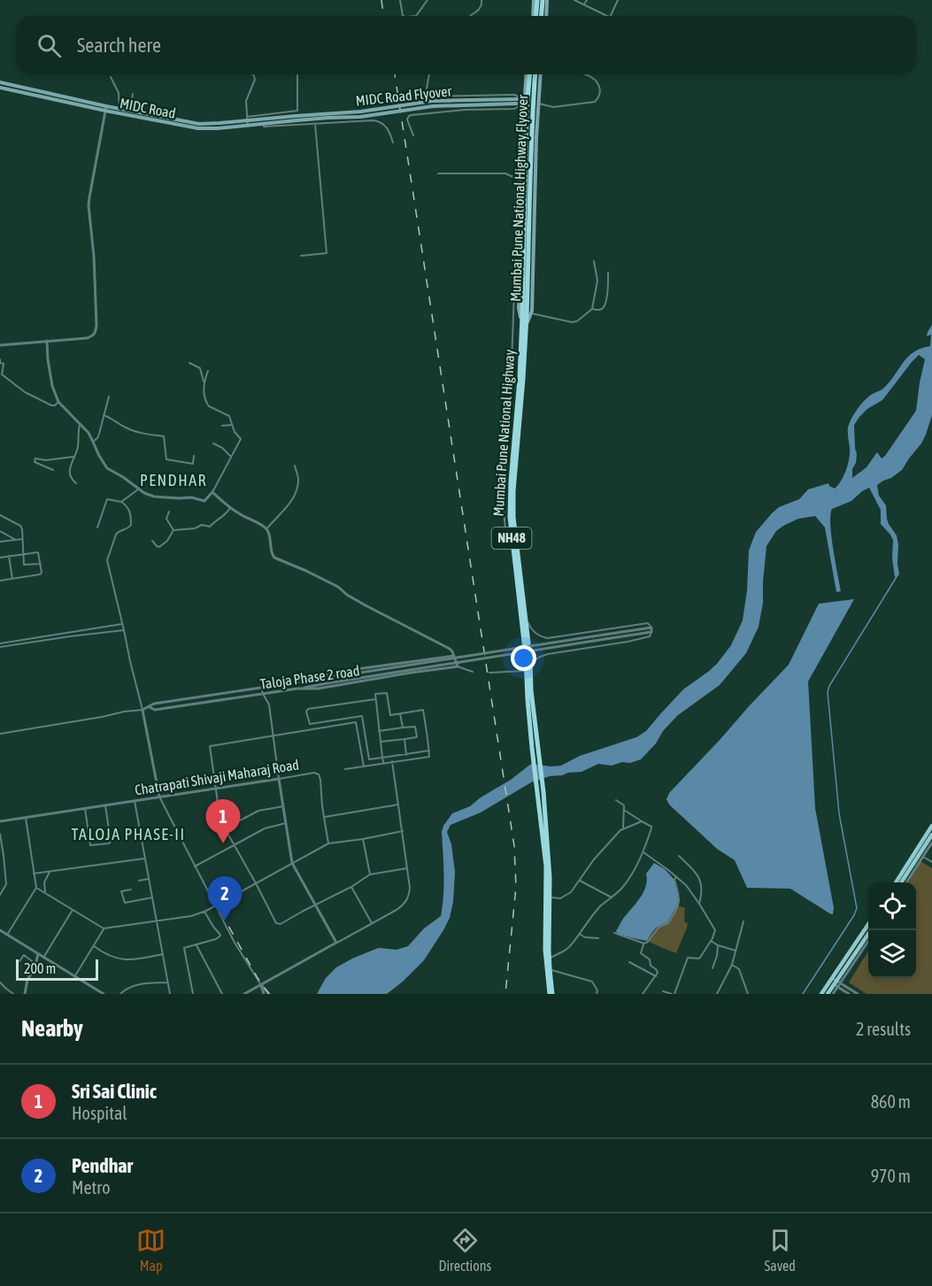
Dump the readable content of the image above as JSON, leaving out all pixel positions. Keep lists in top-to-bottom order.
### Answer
{
  "streets": {
    "highway": ["Mumbai Pune National Highway Flyover", "Mumbai Pune National Highway", "NH48"],
    "main road": ["MIDC Road Flyover", "MIDC Road"],
    "street": ["Taloja Phase 2 road", "Chatrapati Shivaji Maharaj Road"]
  },
  "crossings": [
    ["MIDC Road Flyover", "MIDC Road"],
    ["Mumbai Pune National Highway Flyover", "Mumbai Pune National Highway"],
    ["Mumbai Pune National Highway", "NH48"]
  ],
  "districts": ["PENDHAR", "TALOJA PHASE-II"],
  "scale_bar": "200 m",
  "page": {
    "search": "Search here",
    "pins": ["1", "2"],
    "scale": "200 m",
    "heading": ["Nearby", "2 results"],
    "list": [
      {
        "mark": "1",
        "name": "Sri Sai Clinic",
        "note": "Hospital",
        "value": "860 m"
      },
      {
        "mark": "2",
        "name": "Pendhar",
        "note": "Metro",
        "value": "970 m"
      }
    ],
    "nav": ["Map", "Directions", "Saved"]
  }
}
